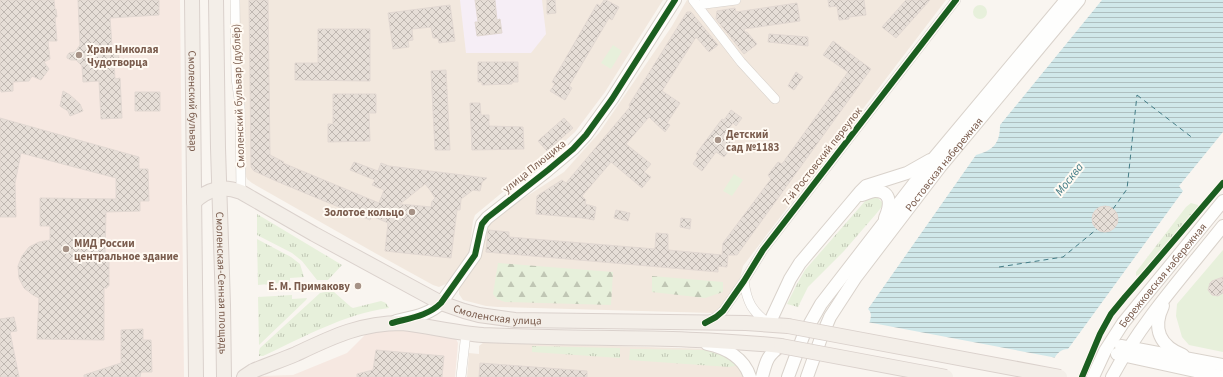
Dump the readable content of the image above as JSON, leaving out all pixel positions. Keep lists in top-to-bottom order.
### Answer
{
  "streets": {
    "main road": [
      "Смоленский бульвар",
      "Ростовская набережная",
      "улица Плющиха",
      "Бережковская набережная",
      "Смоленская-Сенная площадь",
      "Смоленская улица"
    ],
    "street": ["Смоленский бульвар (дублёр)", "7-й Ростовский переулок"]
  },
  "crossings": [
    ["Смоленский бульвар (дублёр)", "Смоленская улица"],
    ["Смоленский бульвар", "Смоленская улица"],
    ["7-й Ростовский переулок", "Смоленская улица"],
    ["улица Плющиха", "Смоленская улица"],
    ["Смоленская-Сенная площадь", "Смоленская улица"]
  ],
  "water": ["Москва"],
  "places": [
    "Храм Николая Чудотворца",
    "Детский сад №1183",
    "Золотое кольцо",
    "МИД России центральное здание",
    "Е. М. Примакову"
  ]
}
